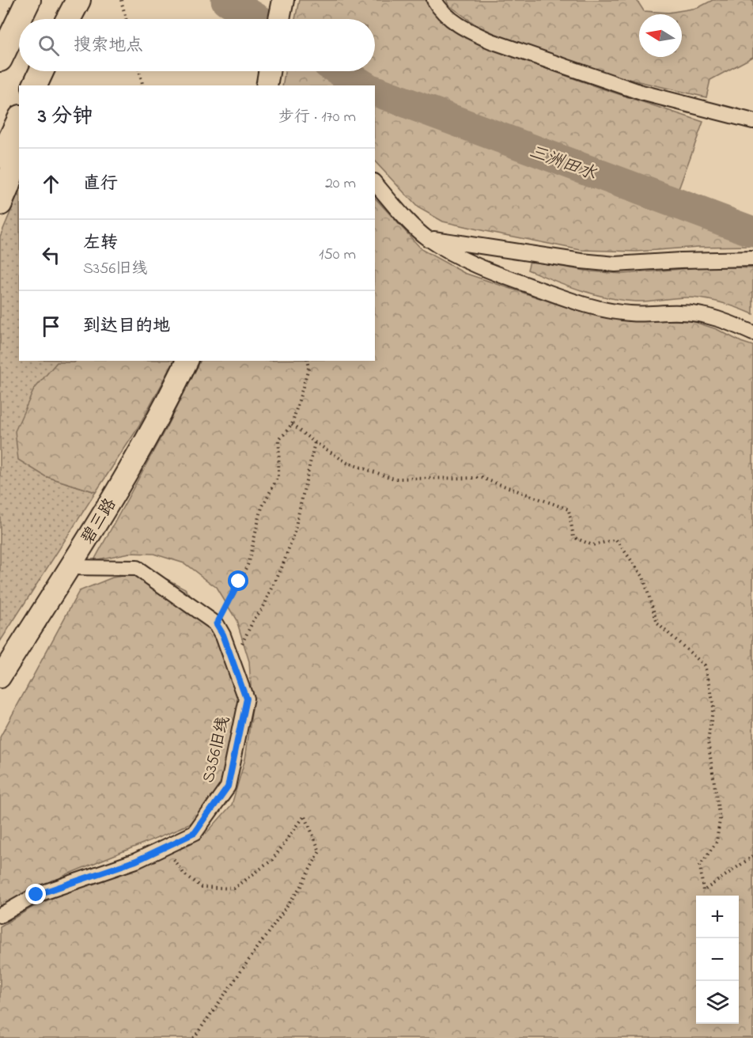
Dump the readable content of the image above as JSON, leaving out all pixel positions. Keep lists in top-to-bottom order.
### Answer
{
  "streets": {
    "main road": ["碧三路"],
    "street": ["S356旧线"]
  },
  "crossings": [
    ["碧三路", "S356旧线"]
  ],
  "water": ["三洲田水"],
  "north": "left",
  "page": {
    "search": "搜索地点",
    "heading": ["3 分钟", "步行 · 170 m"],
    "list": [
      ["直行", "20 m"],
      ["左转", "S356旧线", "150 m"],
      "到达目的地"
    ],
    "map_buttons": ["+", "−"]
  }
}
